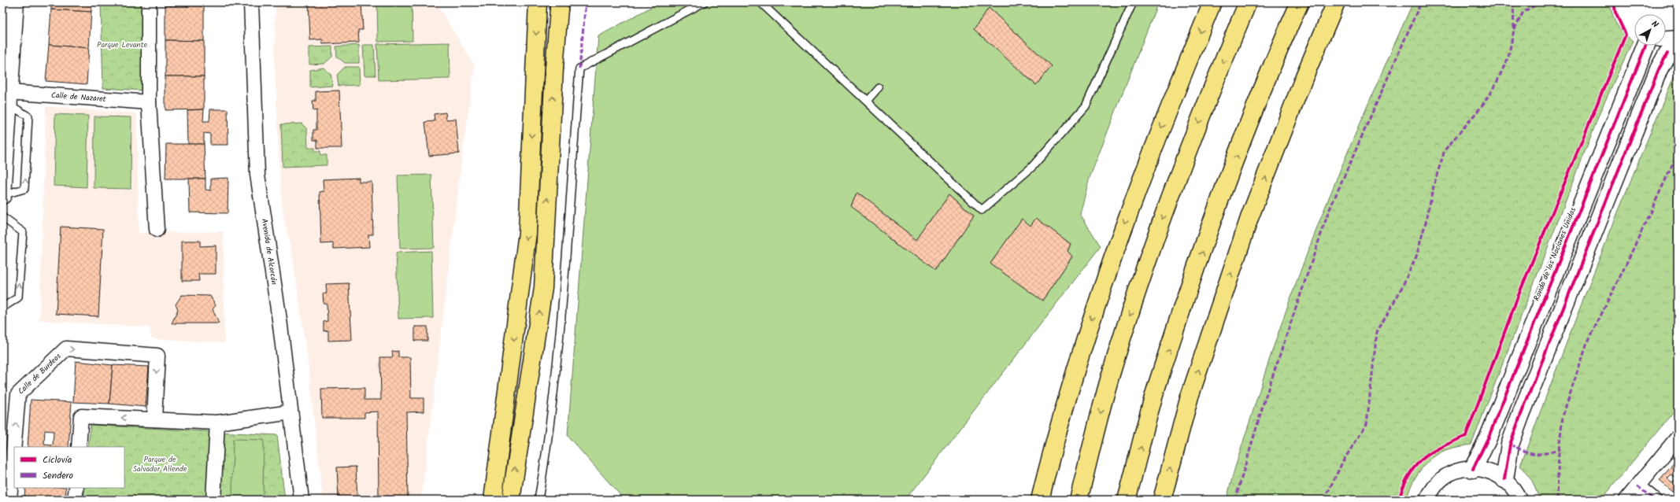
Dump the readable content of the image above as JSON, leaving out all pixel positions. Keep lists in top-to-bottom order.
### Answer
{
  "streets": {
    "street": [
      "Calle de Nazaret",
      "Avenida de Alcorcón",
      "Ronda de las Naciones Unidas",
      "Calle de Burdeos"
    ]
  },
  "parks": ["Parque Levante", "Parque de Salvador Allende"],
  "legend": ["Ciclovía", "Sendero"],
  "north": "top right"
}
